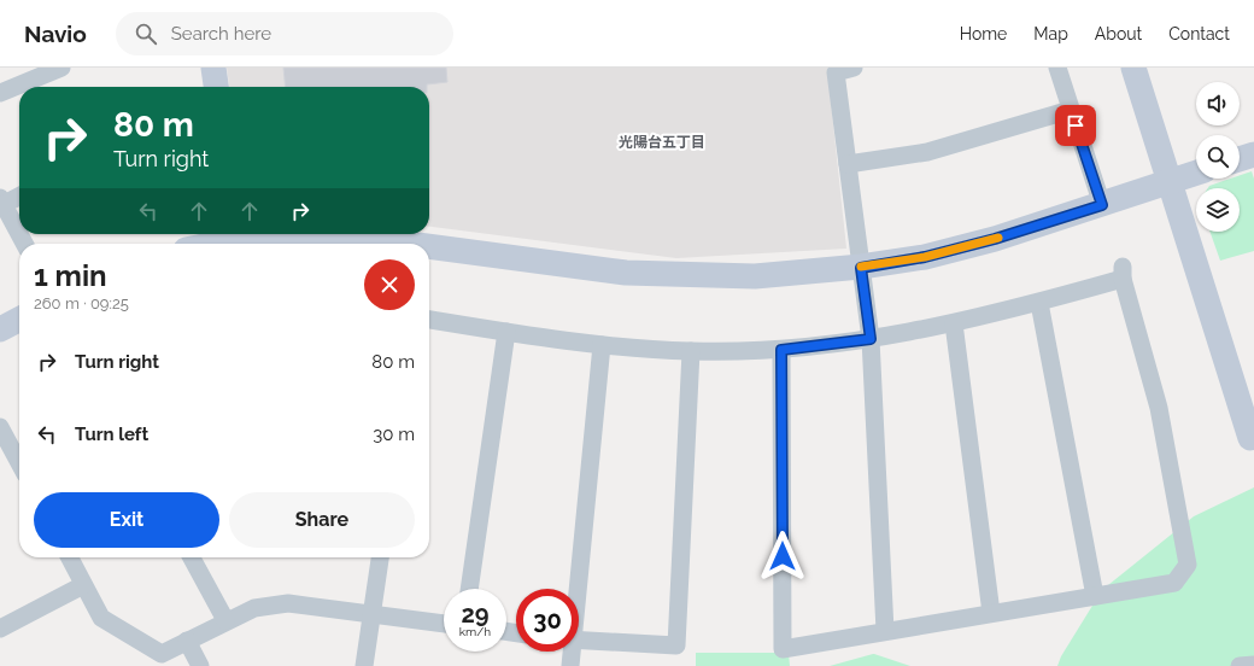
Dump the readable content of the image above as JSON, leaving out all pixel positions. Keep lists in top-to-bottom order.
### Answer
{
  "districts": ["光陽台五丁目"],
  "page": {
    "header": "Navio",
    "search": "Search here",
    "nav": [
      "Home",
      "Map",
      "About",
      "Contact"
    ],
    "turn": ["80 m", "Turn right"],
    "heading": ["1 min", "260 m · 09:25"],
    "list": [
      {
        "name": "Turn right",
        "value": "80 m"
      },
      {
        "name": "Turn left",
        "value": "30 m"
      }
    ],
    "buttons": ["Exit", "Share"],
    "speed": "29 km/h",
    "limit": "30"
  }
}
